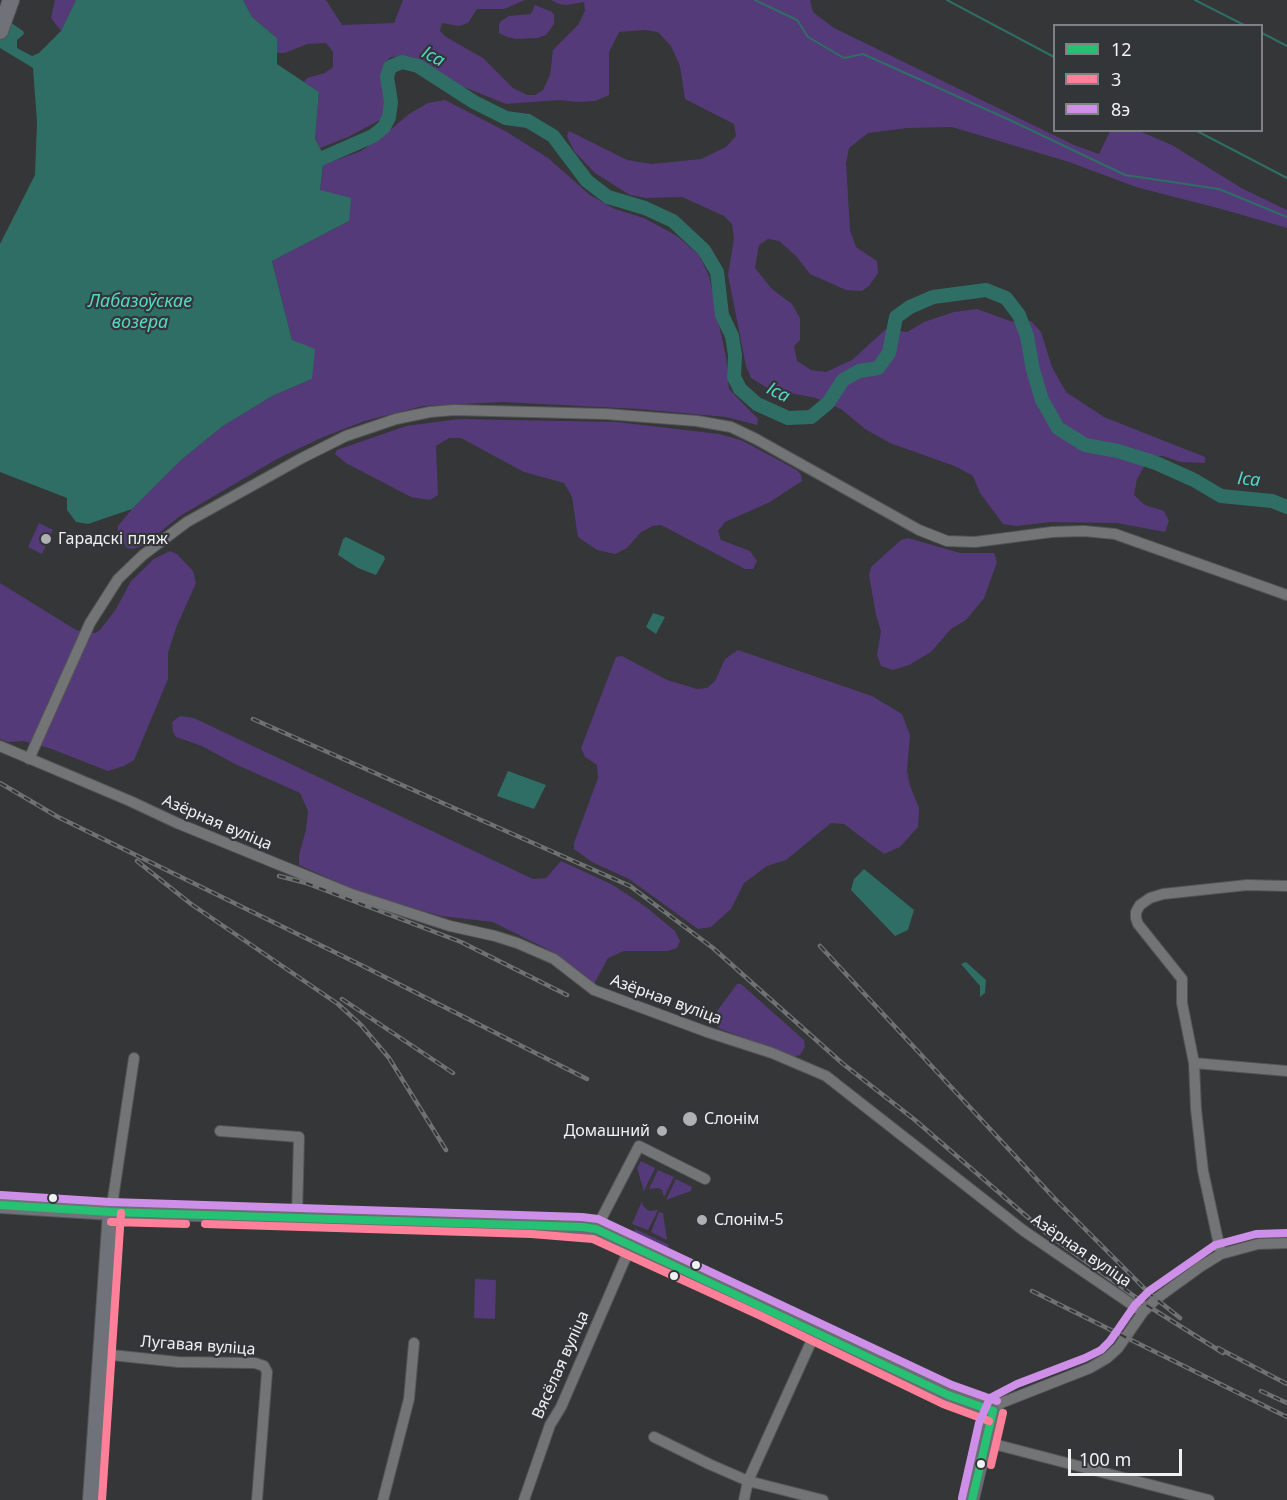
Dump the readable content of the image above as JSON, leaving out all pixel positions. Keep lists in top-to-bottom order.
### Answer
{
  "streets": {
    "street": ["Азёрная вуліца", "Лугавая вуліца", "Вясёлая вуліца"]
  },
  "water": ["Іса", "Лабазоўскае возера"],
  "places": [
    "Гарадскі пляж",
    "Слонім",
    "Домашний",
    "Слонім-5"
  ],
  "lines": ["transit line 8э", "transit line 12", "transit line 3"],
  "legend": ["12", "3", "8э"],
  "scale_bar": "100 m"
}
